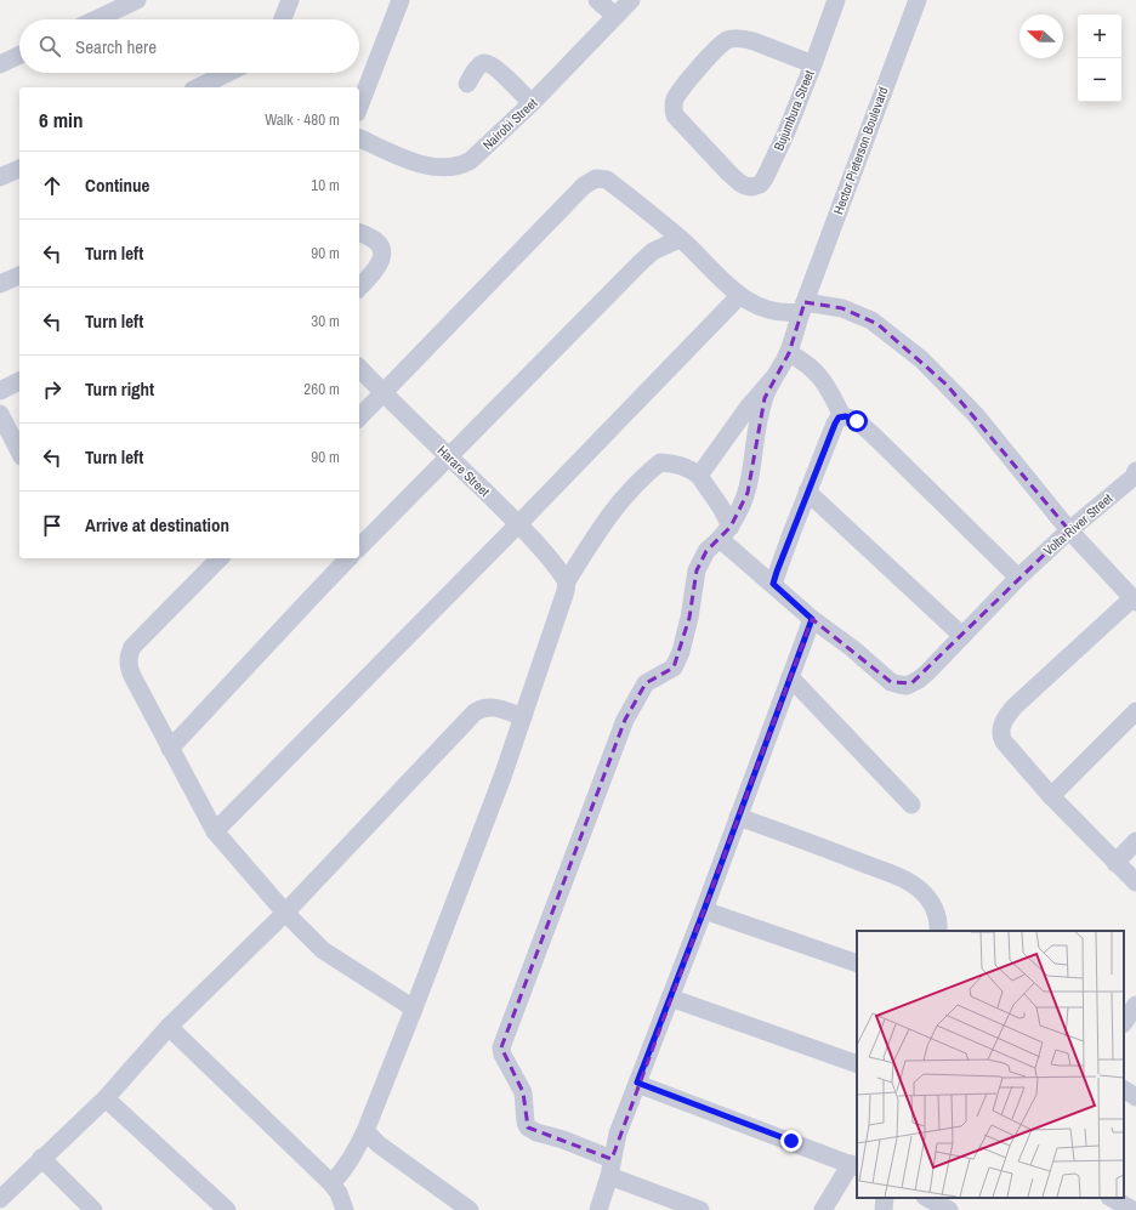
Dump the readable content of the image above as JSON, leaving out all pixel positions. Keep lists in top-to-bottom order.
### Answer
{
  "streets": {
    "street": [
      "Bujumbura Street",
      "Nairobi Street",
      "Hector Pieterson Boulevard",
      "Harare Street",
      "Volta River Street"
    ]
  },
  "north": "left",
  "page": {
    "map_buttons": ["+", "−"],
    "search": "Search here",
    "heading": ["6 min", "Walk · 480 m"],
    "list": [
      ["Continue", "10 m"],
      ["Turn left", "90 m"],
      ["Turn left", "30 m"],
      ["Turn right", "260 m"],
      ["Turn left", "90 m"],
      "Arrive at destination"
    ]
  }
}
